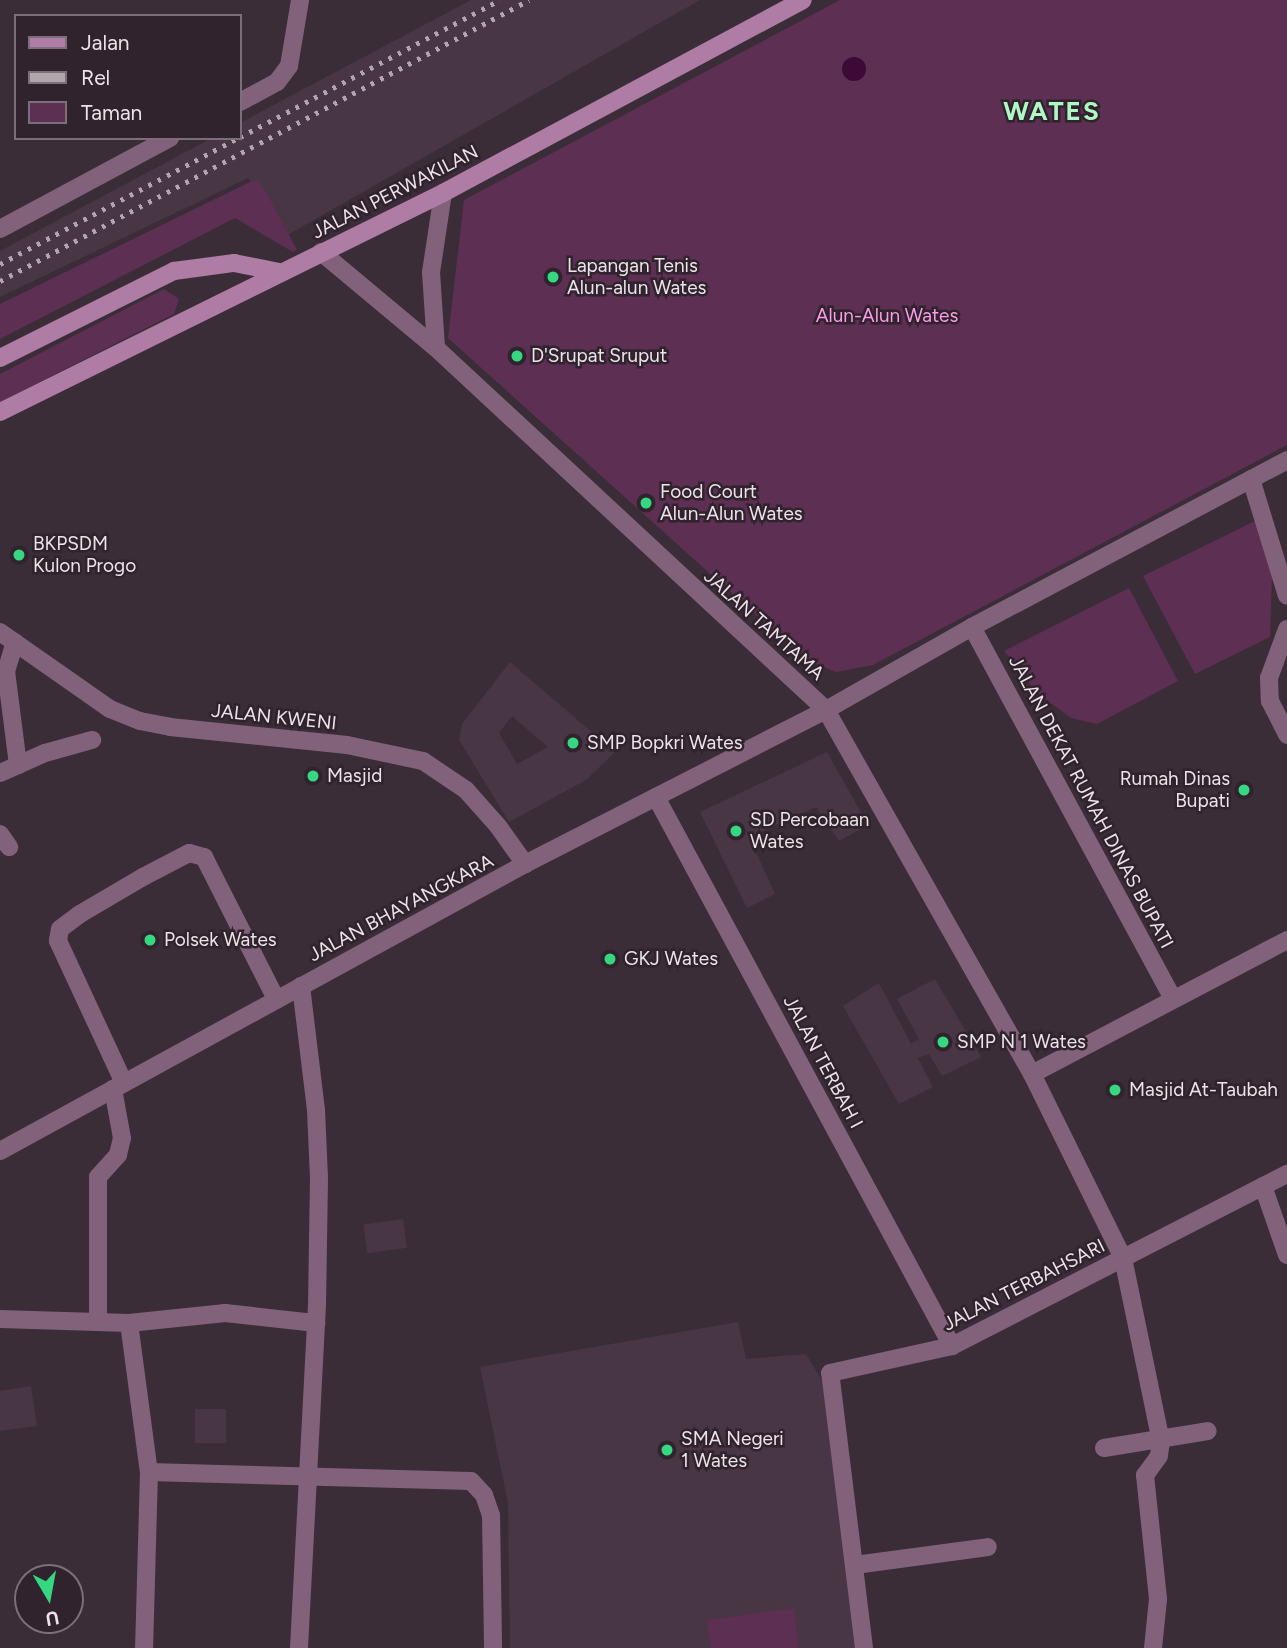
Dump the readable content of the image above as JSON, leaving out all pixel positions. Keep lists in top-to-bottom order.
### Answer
{
  "streets": {
    "main road": ["JALAN PERWAKILAN"],
    "street": [
      "JALAN TAMTAMA",
      "JALAN KWENI",
      "JALAN DEKAT RUMAH DINAS BUPATI",
      "JALAN BHAYANGKARA",
      "JALAN TERBAH I",
      "JALAN TERBAHSARI"
    ]
  },
  "crossings": [
    ["JALAN PERWAKILAN", "JALAN TAMTAMA"],
    ["JALAN TAMTAMA", "JALAN DEKAT RUMAH DINAS BUPATI"],
    ["JALAN TAMTAMA", "JALAN BHAYANGKARA"],
    ["JALAN KWENI", "JALAN BHAYANGKARA"],
    ["JALAN BHAYANGKARA", "JALAN TERBAH I"],
    ["JALAN TERBAH I", "JALAN TERBAHSARI"]
  ],
  "districts": ["WATES"],
  "parks": ["Alun-Alun Wates"],
  "places": [
    "Lapangan Tenis Alun-alun Wates",
    "D'Srupat Sruput",
    "Food Court Alun-Alun Wates",
    "BKPSDM Kulon Progo",
    "SMP Bopkri Wates",
    "Masjid",
    "Rumah Dinas Bupati",
    "SD Percobaan Wates",
    "Polsek Wates",
    "GKJ Wates",
    "SMP N 1 Wates",
    "Masjid At-Taubah",
    "SMA Negeri 1 Wates"
  ],
  "legend": ["Jalan", "Rel", "Taman"],
  "north": "bottom"
}
